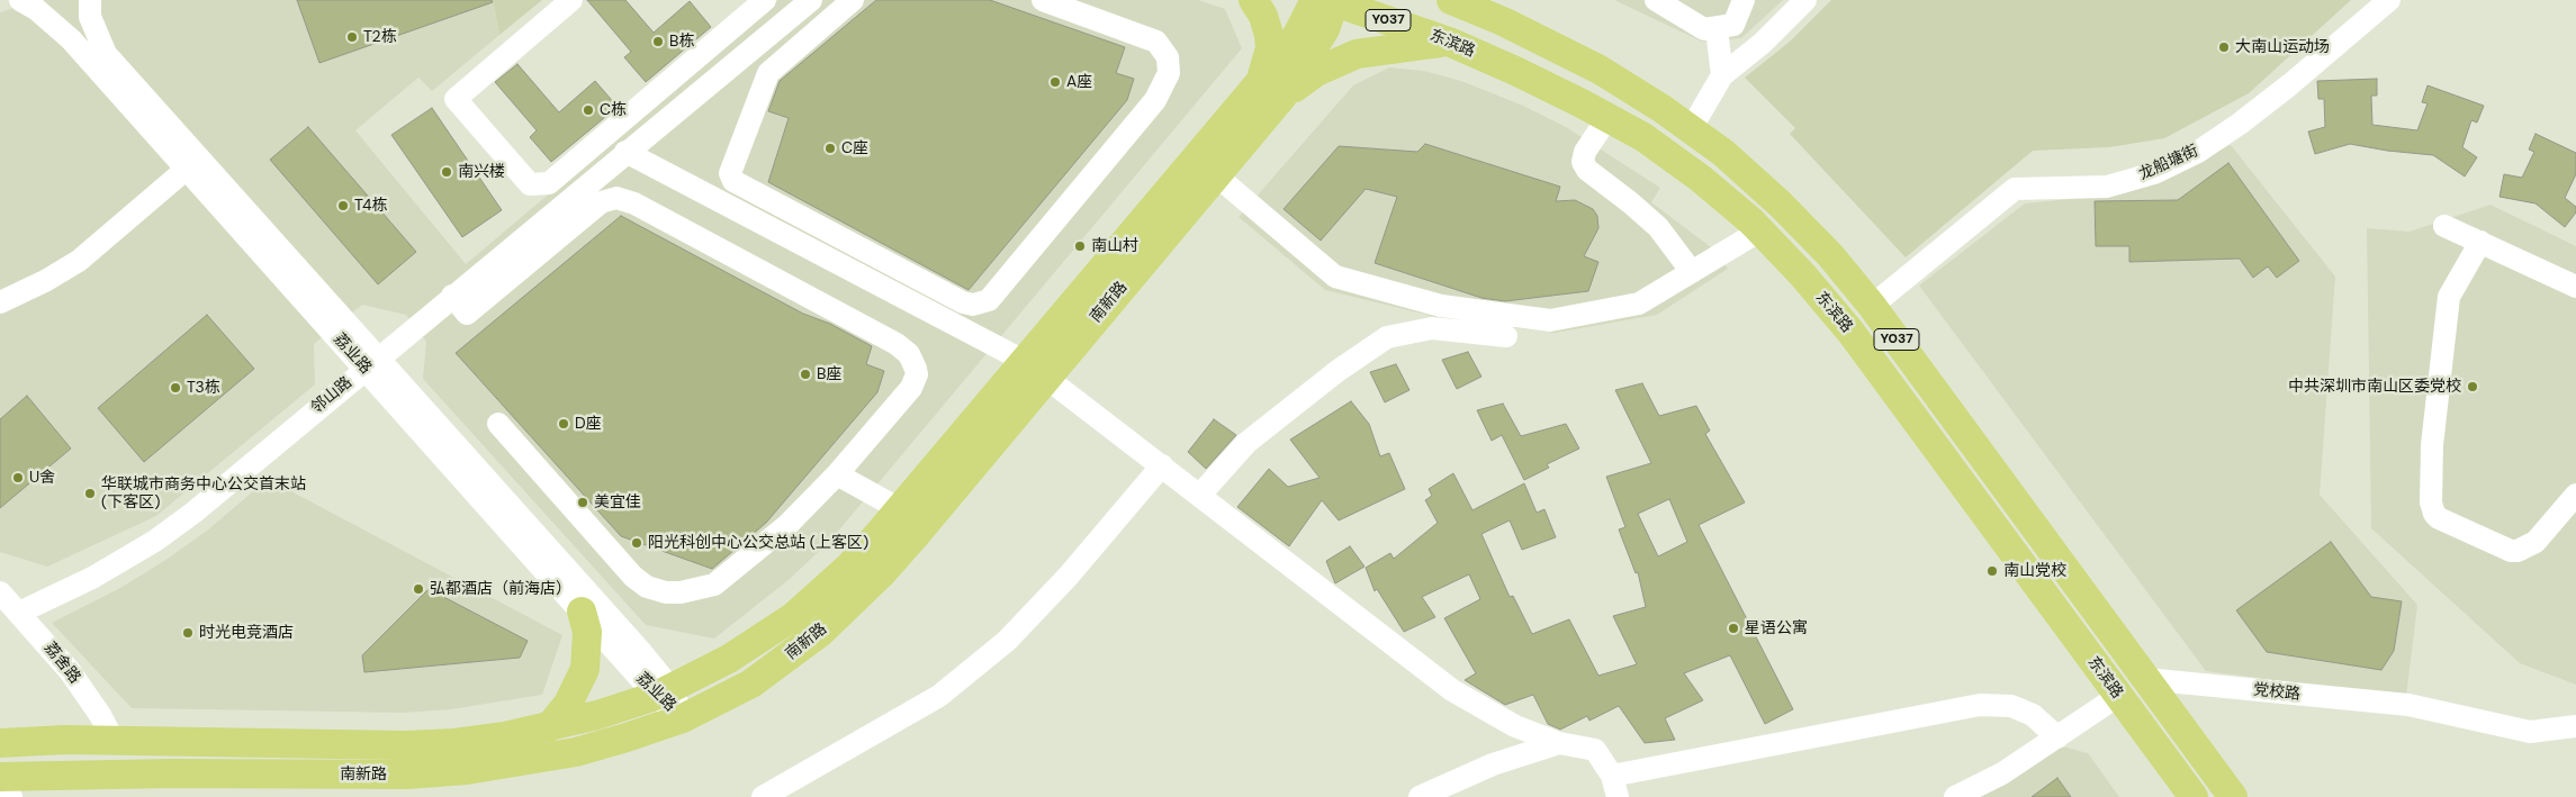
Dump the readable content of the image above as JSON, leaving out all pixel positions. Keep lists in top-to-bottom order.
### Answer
{
  "streets": {
    "main road": ["Y037", "东滨路", "南新路"],
    "street": [
      "龙船塘街",
      "荔业路",
      "邻山路",
      "荔舍路",
      "党校路"
    ]
  },
  "crossings": [
    ["东滨路", "龙船塘街"],
    ["东滨路", "南新路"],
    ["东滨路", "党校路"],
    ["南新路", "荔业路"],
    ["南新路", "荔舍路"],
    ["荔业路", "邻山路"],
    ["邻山路", "荔舍路"]
  ],
  "places": [
    "T2栋",
    "B栋",
    "大南山运动场",
    "A座",
    "C栋",
    "C座",
    "南兴楼",
    "T4栋",
    "南山村",
    "B座",
    "中共深圳市南山区委党校",
    "T3栋",
    "D座",
    "U舍",
    "华联城市商务中心公交首末站 (下客区)",
    "美宜佳",
    "阳光科创中心公交总站 (上客区)",
    "南山党校",
    "弘都酒店（前海店）",
    "星语公寓",
    "时光电竞酒店"
  ]
}
